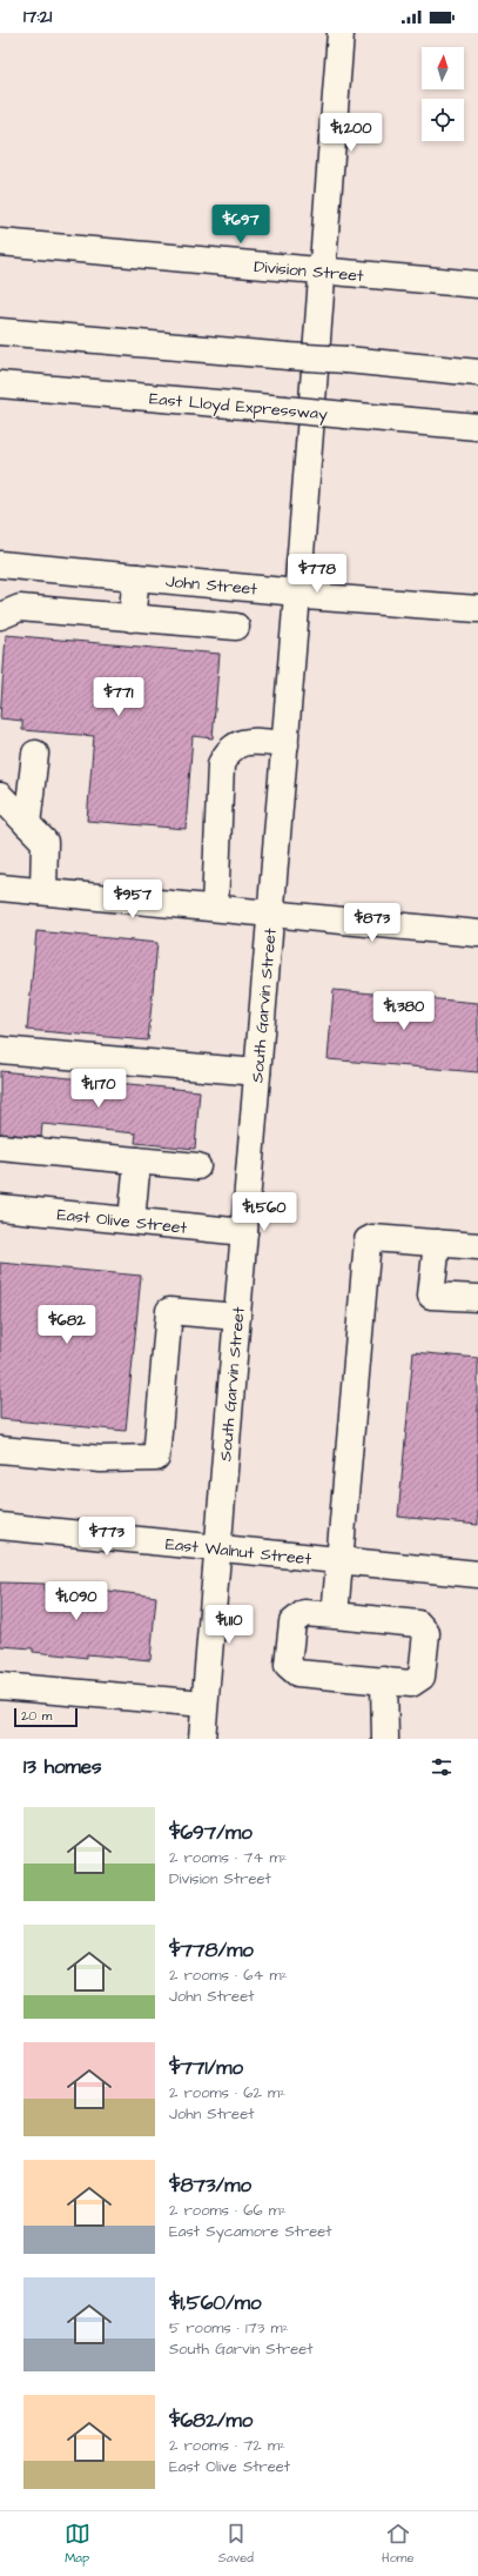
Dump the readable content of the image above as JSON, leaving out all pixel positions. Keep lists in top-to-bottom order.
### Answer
{
  "streets": {
    "main road": [
      "Division Street",
      "East Lloyd Expressway",
      "John Street",
      "South Garvin Street",
      "East Olive Street",
      "East Walnut Street"
    ]
  },
  "crossings": [
    ["Division Street", "South Garvin Street"],
    ["John Street", "South Garvin Street"],
    ["South Garvin Street", "East Olive Street"],
    ["South Garvin Street", "East Walnut Street"]
  ],
  "scale_bar": "20 m",
  "north": "top",
  "page": {
    "status": "17:21",
    "price": [
      "$1,200",
      "$697",
      "$778",
      "$771",
      "$957",
      "$873",
      "$1,380",
      "$1,170",
      "$1,560",
      "$682",
      "$773",
      "$1,090",
      "$1,110"
    ],
    "scale": "20 m",
    "heading": "13 homes",
    "list": [
      {
        "name": "$697/mo",
        "note": "2 rooms · 74 m² · Division Street"
      },
      {
        "name": "$778/mo",
        "note": "2 rooms · 64 m² · John Street"
      },
      {
        "name": "$771/mo",
        "note": "2 rooms · 62 m² · John Street"
      },
      {
        "name": "$873/mo",
        "note": "2 rooms · 66 m² · East Sycamore Street"
      },
      {
        "name": "$1,560/mo",
        "note": "5 rooms · 173 m² · South Garvin Street"
      },
      {
        "name": "$682/mo",
        "note": "2 rooms · 72 m² · East Olive Street"
      }
    ],
    "tabs": ["Map", "Saved", "Home"]
  }
}
